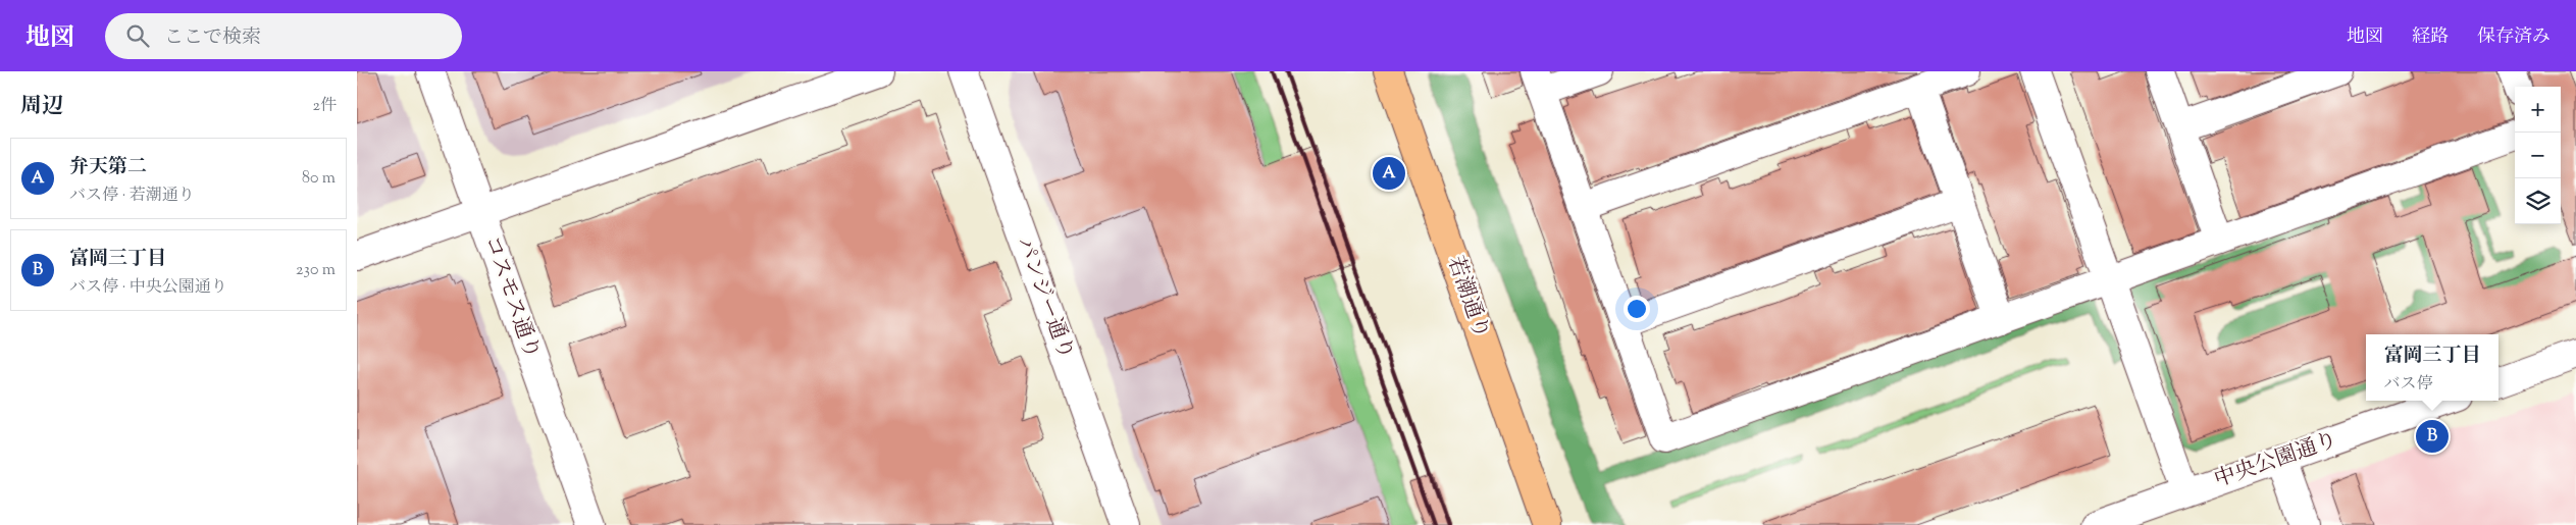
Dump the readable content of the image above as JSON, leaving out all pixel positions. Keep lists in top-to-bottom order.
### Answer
{
  "streets": {
    "main road": ["若潮通り"],
    "street": ["コスモス通り", "パンジー通り", "中央公園通り"]
  },
  "page": {
    "header": "地図",
    "search": "ここで検索",
    "nav": ["地図", "経路", "保存済み"],
    "heading": ["周辺", "2件"],
    "map_buttons": ["+", "−"],
    "list": [
      {
        "mark": "A",
        "name": "弁天第二",
        "note": "バス停 · 若潮通り",
        "value": "80 m"
      },
      {
        "mark": "B",
        "name": "富岡三丁目",
        "note": "バス停 · 中央公園通り",
        "value": "230 m"
      }
    ],
    "pins": ["A", "B"],
    "popup": ["富岡三丁目", "バス停"]
  }
}
